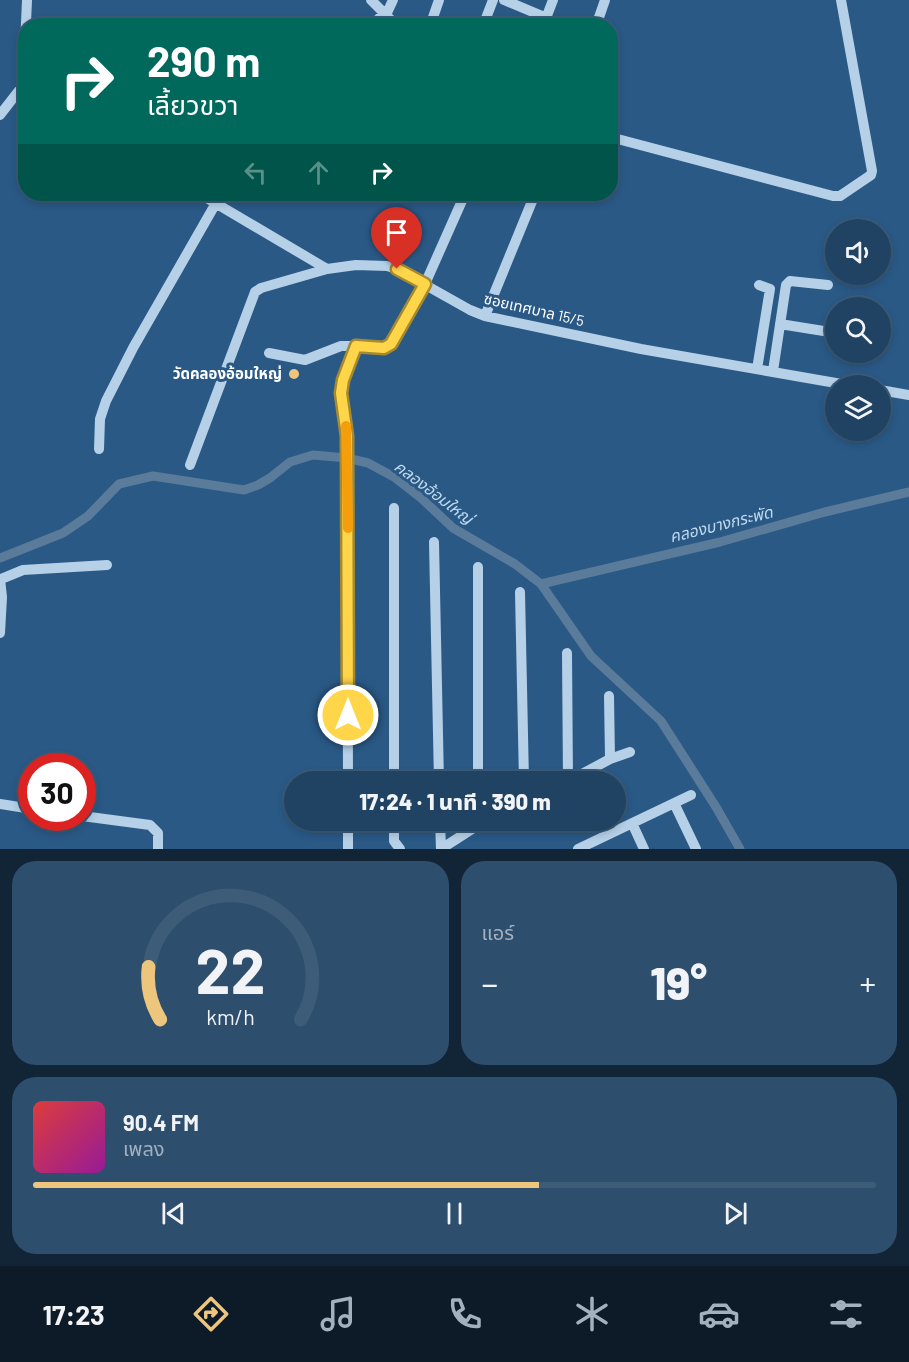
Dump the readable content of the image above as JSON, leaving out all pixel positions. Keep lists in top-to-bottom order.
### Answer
{
  "streets": {
    "street": ["ซอยเทศบาล 15/5"]
  },
  "water": ["คลองอ้อมใหญ่", "คลองบางกระพัด"],
  "places": ["วัดคลองอ้อมใหญ่"],
  "page": {
    "turn": ["290 m", "เลี้ยวขวา"],
    "limit": "30",
    "trip": "17:24 · 1 นาที · 390 m",
    "tile": "แอร์",
    "heat": ["−", "19°", "+"],
    "song": ["90.4 FM", "เพลง"],
    "tabs": "17:23",
    "gauge": ["22", "km/h"]
  }
}
